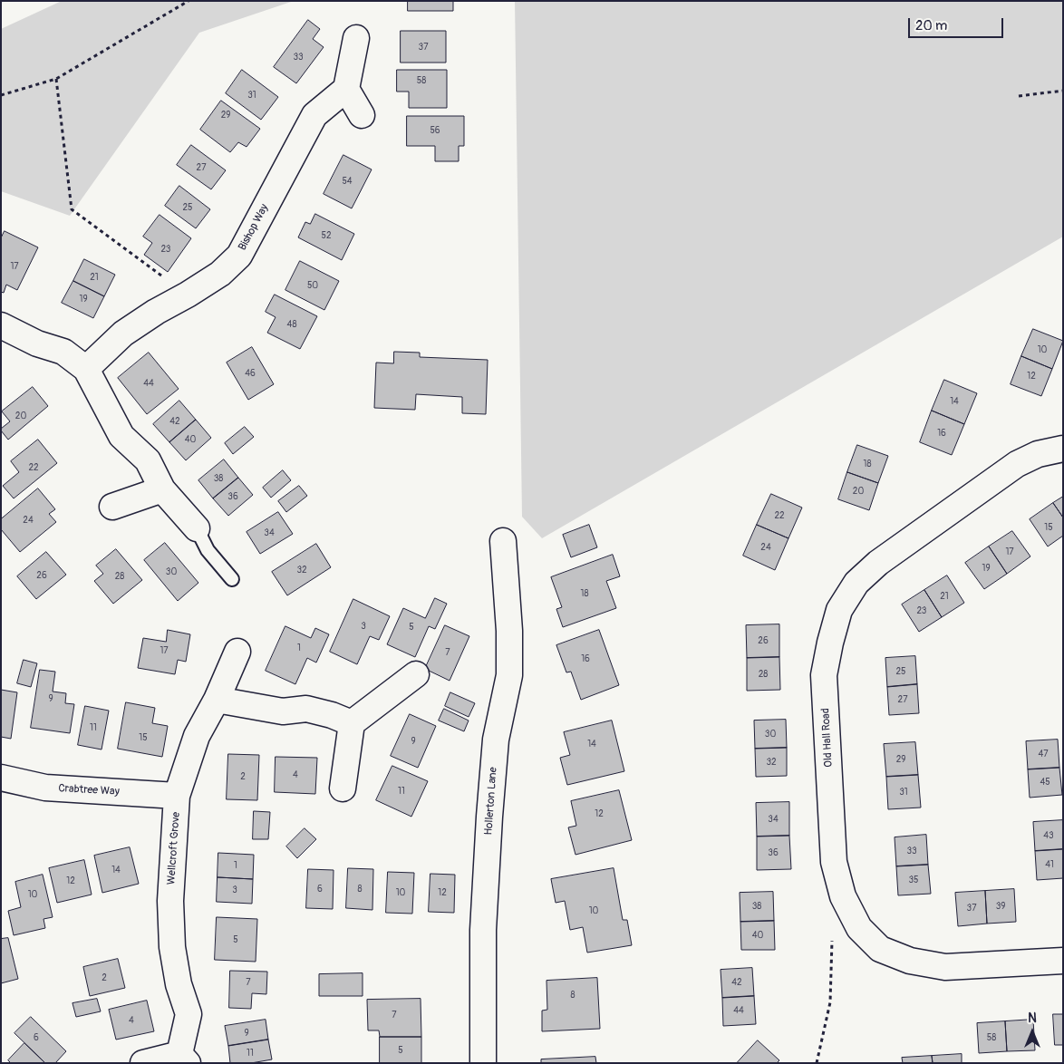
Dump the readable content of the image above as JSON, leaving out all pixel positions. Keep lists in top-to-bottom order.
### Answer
{
  "streets": {
    "street": [
      "Bishop Way",
      "Old Hall Road",
      "Crabtree Way",
      "Hollerton Lane",
      "Wellcroft Grove"
    ]
  },
  "crossings": [
    ["Crabtree Way", "Wellcroft Grove"]
  ],
  "house_numbers": [
    "37",
    "33",
    "58",
    "31",
    "29",
    "56",
    "27",
    "54",
    "25",
    "52",
    "23",
    "17",
    "21",
    "50",
    "19",
    "48",
    "10",
    "46",
    "12",
    "44",
    "14",
    "20",
    "42",
    "16",
    "40",
    "18",
    "22",
    "38",
    "20",
    "36",
    "22",
    "24",
    "15",
    "34",
    "24",
    "17",
    "19",
    "32",
    "30",
    "26",
    "28",
    "18",
    "21",
    "23",
    "3",
    "5",
    "26",
    "1",
    "17",
    "7",
    "16",
    "25",
    "28",
    "9",
    "27",
    "11",
    "30",
    "15",
    "9",
    "14",
    "47",
    "29",
    "32",
    "4",
    "2",
    "45",
    "11",
    "31",
    "12",
    "34",
    "43",
    "33",
    "36",
    "41",
    "1",
    "14",
    "35",
    "12",
    "6",
    "8",
    "3",
    "10",
    "12",
    "10",
    "38",
    "39",
    "37",
    "10",
    "40",
    "5",
    "2",
    "7",
    "42",
    "8",
    "44",
    "7",
    "4",
    "9",
    "6",
    "58",
    "5",
    "11"
  ],
  "scale_bar": "20 m",
  "north": "top"
}
